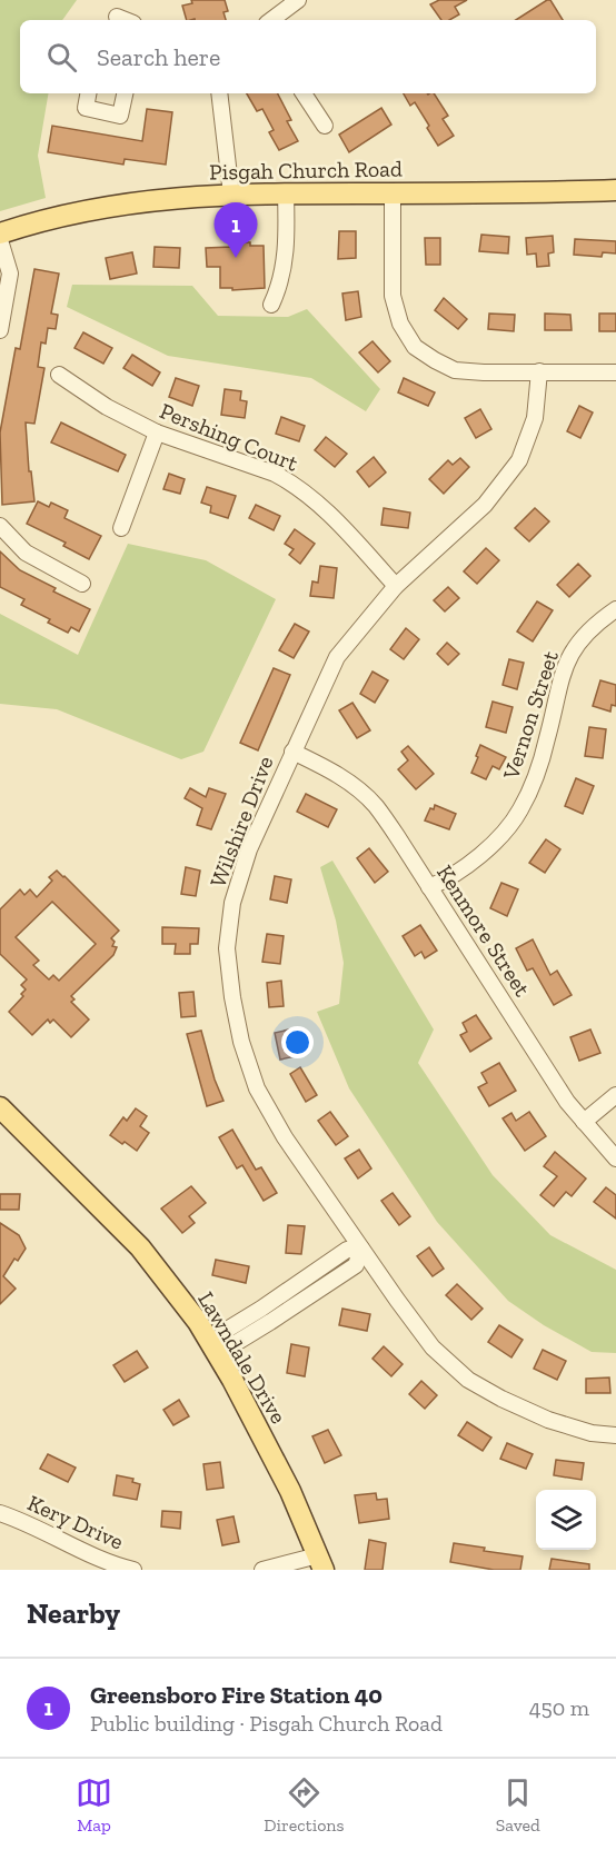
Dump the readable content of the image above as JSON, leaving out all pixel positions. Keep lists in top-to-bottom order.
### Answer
{
  "streets": {
    "main road": ["Pisgah Church Road", "Lawndale Drive"],
    "street": [
      "Pershing Court",
      "Vernon Street",
      "Wilshire Drive",
      "Kenmore Street",
      "Kery Drive"
    ]
  },
  "crossings": [
    ["Pershing Court", "Wilshire Drive"],
    ["Vernon Street", "Kenmore Street"],
    ["Wilshire Drive", "Kenmore Street"]
  ],
  "page": {
    "search": "Search here",
    "pins": "1",
    "heading": "Nearby",
    "list": [
      {
        "mark": "1",
        "name": "Greensboro Fire Station 40",
        "note": "Public building · Pisgah Church Road",
        "value": "450 m"
      }
    ],
    "nav": ["Map", "Directions", "Saved"]
  }
}
